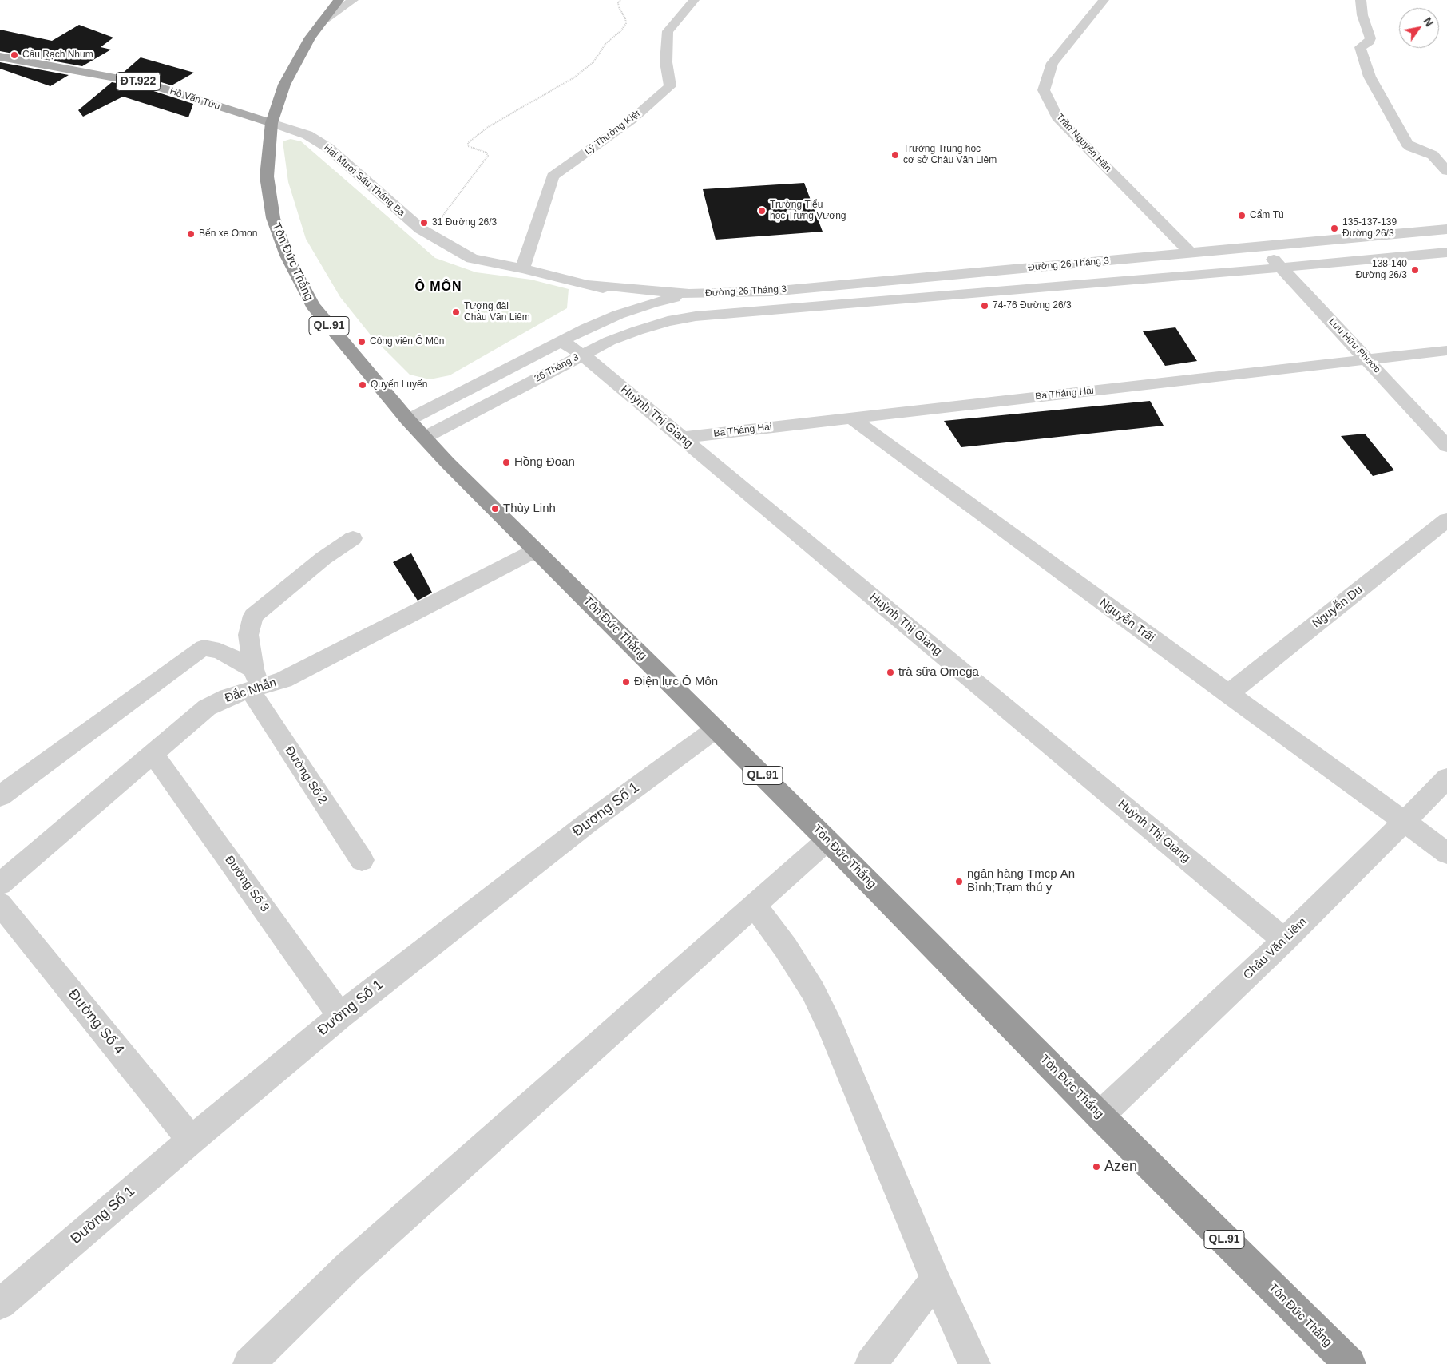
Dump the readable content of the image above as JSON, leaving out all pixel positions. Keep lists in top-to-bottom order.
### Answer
{
  "streets": {
    "highway": ["Tôn Đức Thắng", "QL.91"],
    "main road": ["ĐT.922", "Hồ Văn Tửu"],
    "street": [
      "Lý Thường Kiệt",
      "Trần Nguyên Hãn",
      "Hai Mươi Sáu Tháng Ba",
      "Đường 26 Tháng 3",
      "Lưu Hữu Phước",
      "26 Tháng 3",
      "Ba Tháng Hai",
      "Huỳnh Thị Giang",
      "Nguyễn Du",
      "Nguyễn Trãi",
      "Đắc Nhẫn",
      "Đường Số 2",
      "Đường Số 1",
      "Đường Số 3",
      "Châu Văn Liêm",
      "Đường Số 4"
    ]
  },
  "crossings": [
    ["Hồ Văn Tửu", "Hai Mươi Sáu Tháng Ba"],
    ["Hồ Văn Tửu", "Tôn Đức Thắng"],
    ["Lý Thường Kiệt", "Hai Mươi Sáu Tháng Ba"],
    ["Trần Nguyên Hãn", "Đường 26 Tháng 3"],
    ["Hai Mươi Sáu Tháng Ba", "Tôn Đức Thắng"],
    ["Hai Mươi Sáu Tháng Ba", "Đường 26 Tháng 3"],
    ["Hai Mươi Sáu Tháng Ba", "26 Tháng 3"],
    ["Tôn Đức Thắng", "26 Tháng 3"],
    ["Tôn Đức Thắng", "Đắc Nhẫn"],
    ["Tôn Đức Thắng", "Đường Số 1"],
    ["Tôn Đức Thắng", "Châu Văn Liêm"],
    ["Đường 26 Tháng 3", "Lưu Hữu Phước"],
    ["Đường 26 Tháng 3", "26 Tháng 3"],
    ["Lưu Hữu Phước", "Ba Tháng Hai"],
    ["26 Tháng 3", "Huỳnh Thị Giang"],
    ["Ba Tháng Hai", "Huỳnh Thị Giang"],
    ["Ba Tháng Hai", "Nguyễn Trãi"],
    ["Huỳnh Thị Giang", "Châu Văn Liêm"],
    ["Nguyễn Du", "Nguyễn Trãi"],
    ["Nguyễn Trãi", "Châu Văn Liêm"],
    ["Đắc Nhẫn", "Đường Số 2"],
    ["Đắc Nhẫn", "Đường Số 3"],
    ["Đường Số 1", "Đường Số 3"],
    ["Đường Số 1", "Đường Số 4"]
  ],
  "districts": ["Ô MÔN"],
  "places": [
    "Cầu Rạch Nhum",
    "Trường Trung học cơ sở Châu Văn Liêm",
    "Trường Tiểu học Trưng Vương",
    "Cẩm Tú",
    "31 Đường 26/3",
    "135-137-139 Đường 26/3",
    "Bến xe Omon",
    "138-140 Đường 26/3",
    "74-76 Đường 26/3",
    "Tượng đài Châu Văn Liêm",
    "Công viên Ô Môn",
    "Quyến Luyến",
    "Hồng Đoan",
    "Thùy Linh",
    "trà sữa Omega",
    "Điện lực Ô Môn",
    "ngân hàng Tmcp An Bình;Trạm thú y",
    "Azen"
  ],
  "north": "top right"
}
